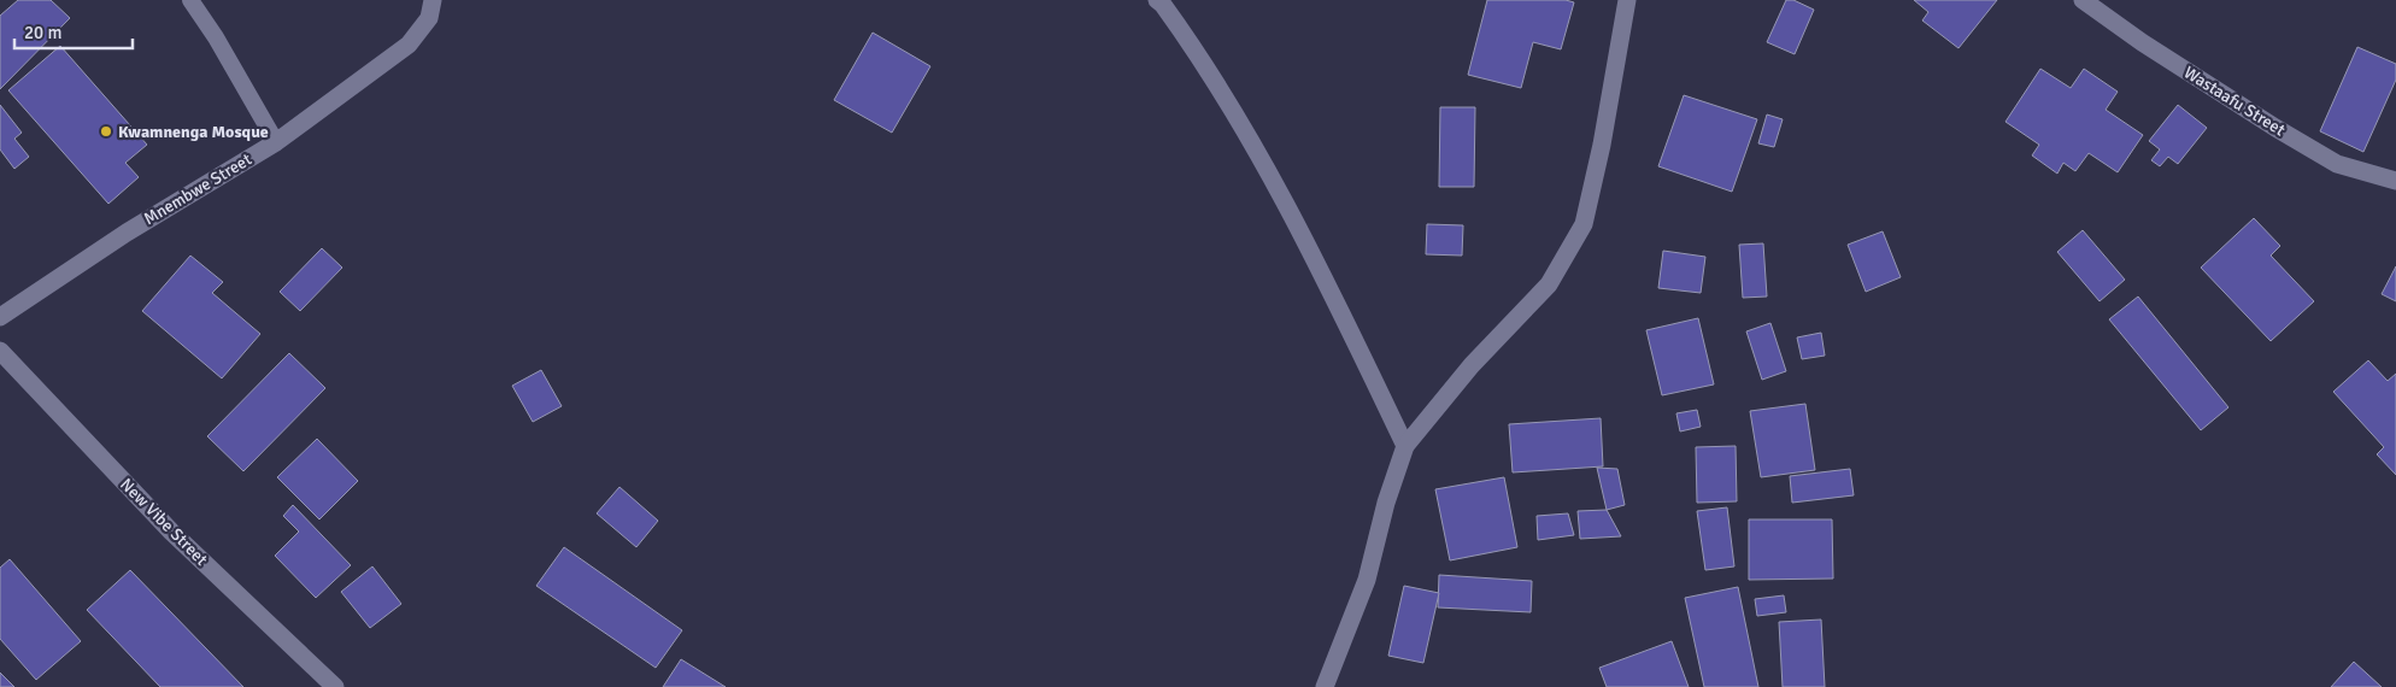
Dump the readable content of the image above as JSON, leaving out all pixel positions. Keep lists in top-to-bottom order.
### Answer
{
  "streets": {
    "street": ["Wastaafu Street", "Mnembwe Street", "New Vibe Street"]
  },
  "places": ["Kwamnenga Mosque"],
  "scale_bar": "20 m"
}
